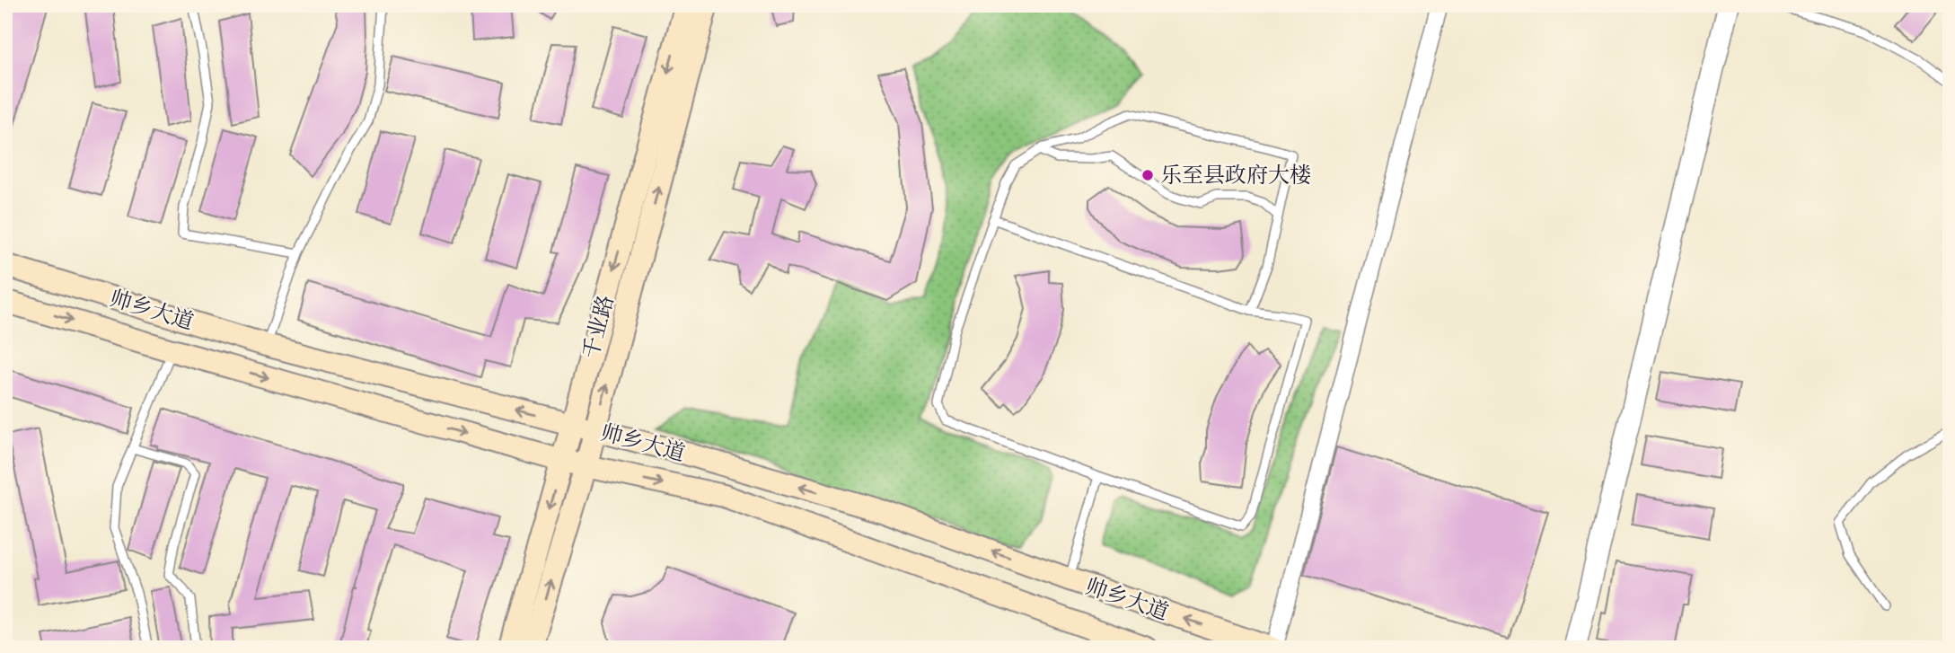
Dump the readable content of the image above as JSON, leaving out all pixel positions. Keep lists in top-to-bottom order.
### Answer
{
  "streets": {
    "main road": ["帅乡大道", "千业路"]
  },
  "crossings": [
    ["帅乡大道", "千业路"]
  ],
  "places": ["乐至县政府大楼"]
}
